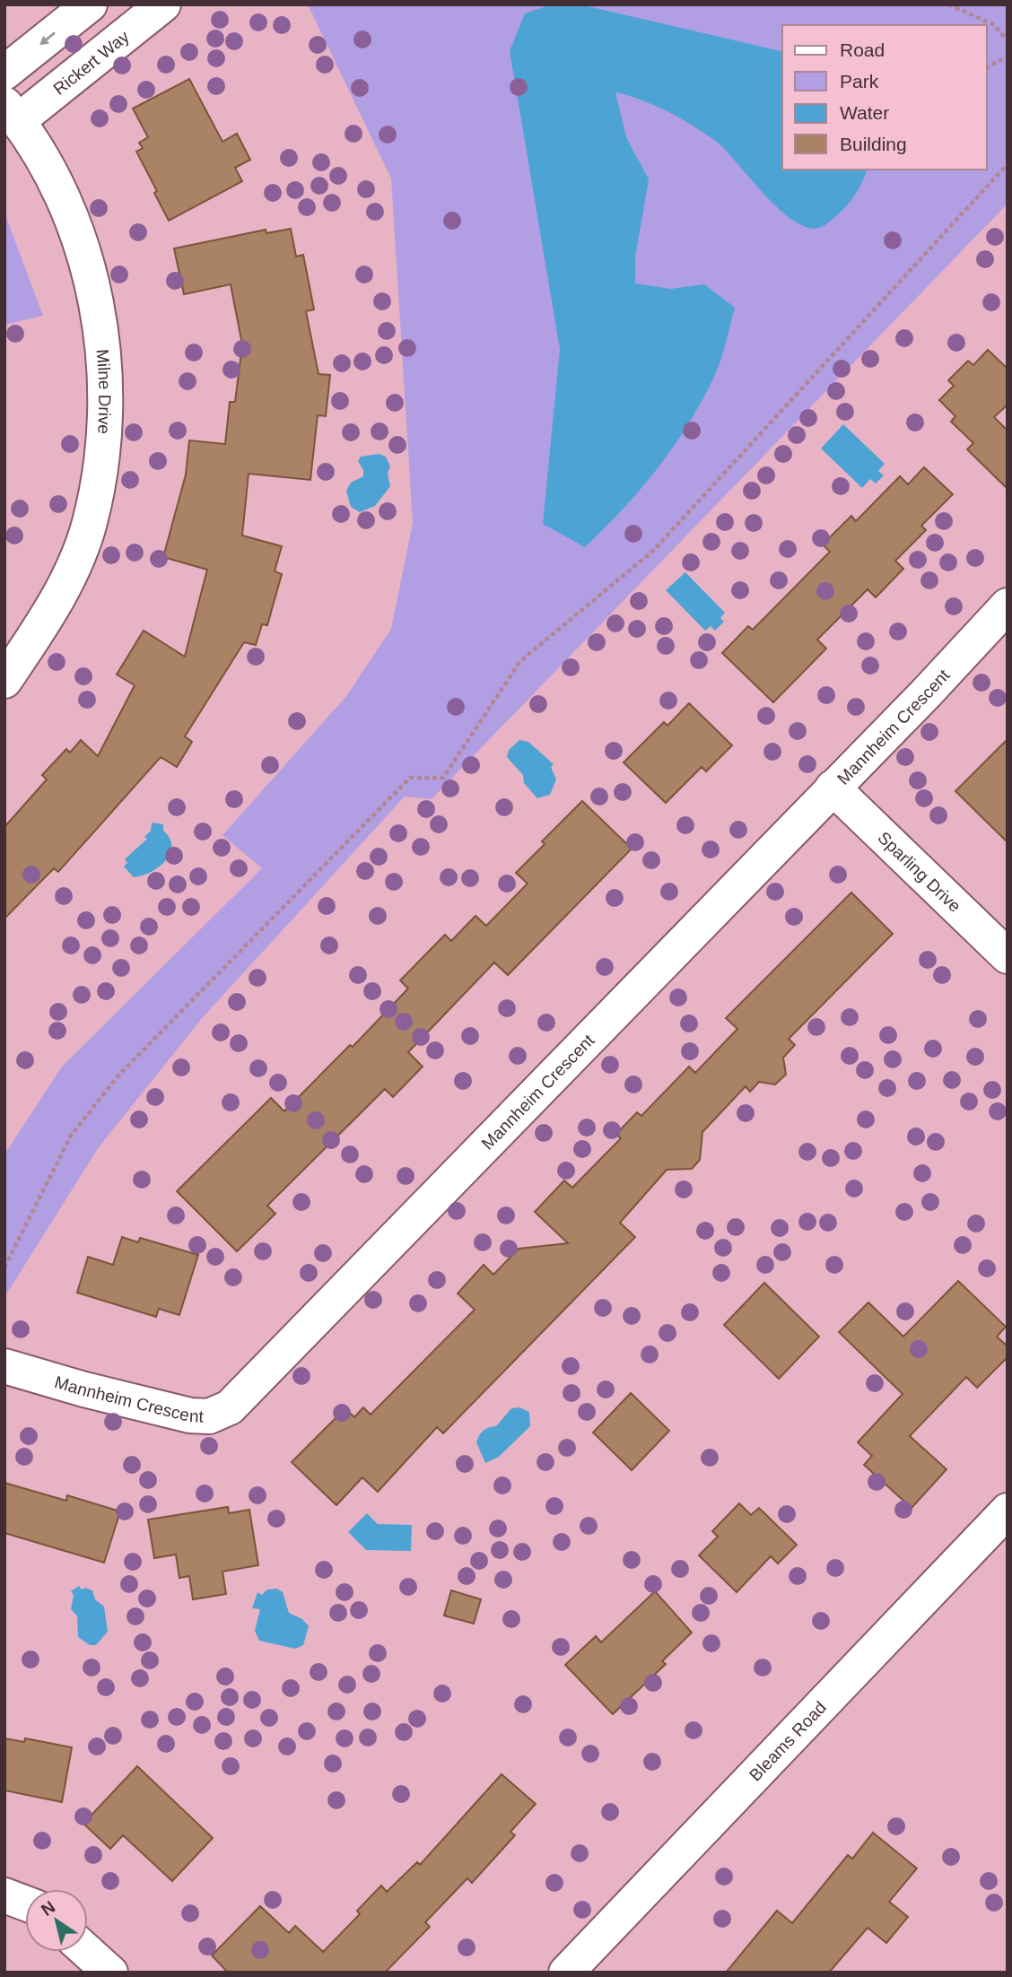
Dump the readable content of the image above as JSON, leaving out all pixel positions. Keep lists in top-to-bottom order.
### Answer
{
  "streets": {
    "street": [
      "Rickert Way",
      "Milne Drive",
      "Mannheim Crescent",
      "Sparling Drive",
      "Bleams Road"
    ]
  },
  "crossings": [
    ["Rickert Way", "Milne Drive"],
    ["Mannheim Crescent", "Sparling Drive"]
  ],
  "legend": [
    "Road",
    "Park",
    "Water",
    "Building"
  ],
  "north": "top left"
}
